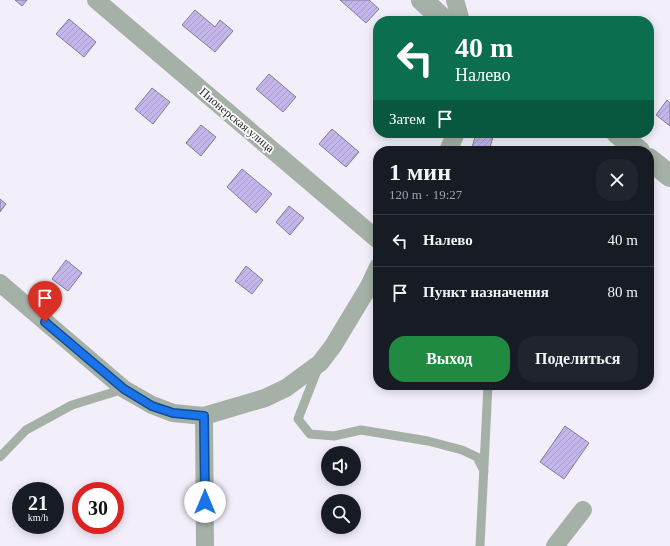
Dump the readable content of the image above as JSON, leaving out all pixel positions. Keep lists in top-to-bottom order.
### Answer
{
  "streets": {
    "street": ["Пионерская улица"]
  },
  "page": {
    "turn": ["40 m", "Налево"],
    "then": "Затем",
    "heading": ["1 мин", "120 m · 19:27"],
    "list": [
      {
        "name": "Налево",
        "value": "40 m"
      },
      {
        "name": "Пункт назначения",
        "value": "80 m"
      }
    ],
    "buttons": ["Выход", "Поделиться"],
    "speed": "21 km/h",
    "limit": "30"
  }
}
